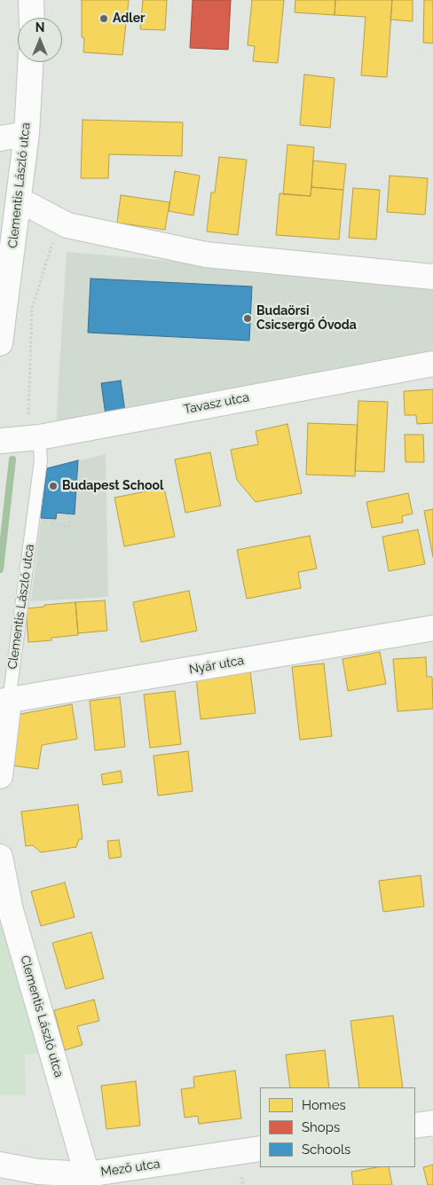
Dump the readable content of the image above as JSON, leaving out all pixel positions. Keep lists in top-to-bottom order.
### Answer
{
  "streets": {
    "street": [
      "Clementis László utca",
      "Tavasz utca",
      "Nyár utca",
      "Mező utca"
    ]
  },
  "crossings": [
    ["Clementis László utca", "Tavasz utca"],
    ["Clementis László utca", "Nyár utca"],
    ["Clementis László utca", "Mező utca"]
  ],
  "places": ["Adler", "Budaörsi Csicsergő Óvoda", "Budapest School"],
  "legend": ["Homes", "Shops", "Schools"],
  "north": "top"
}
